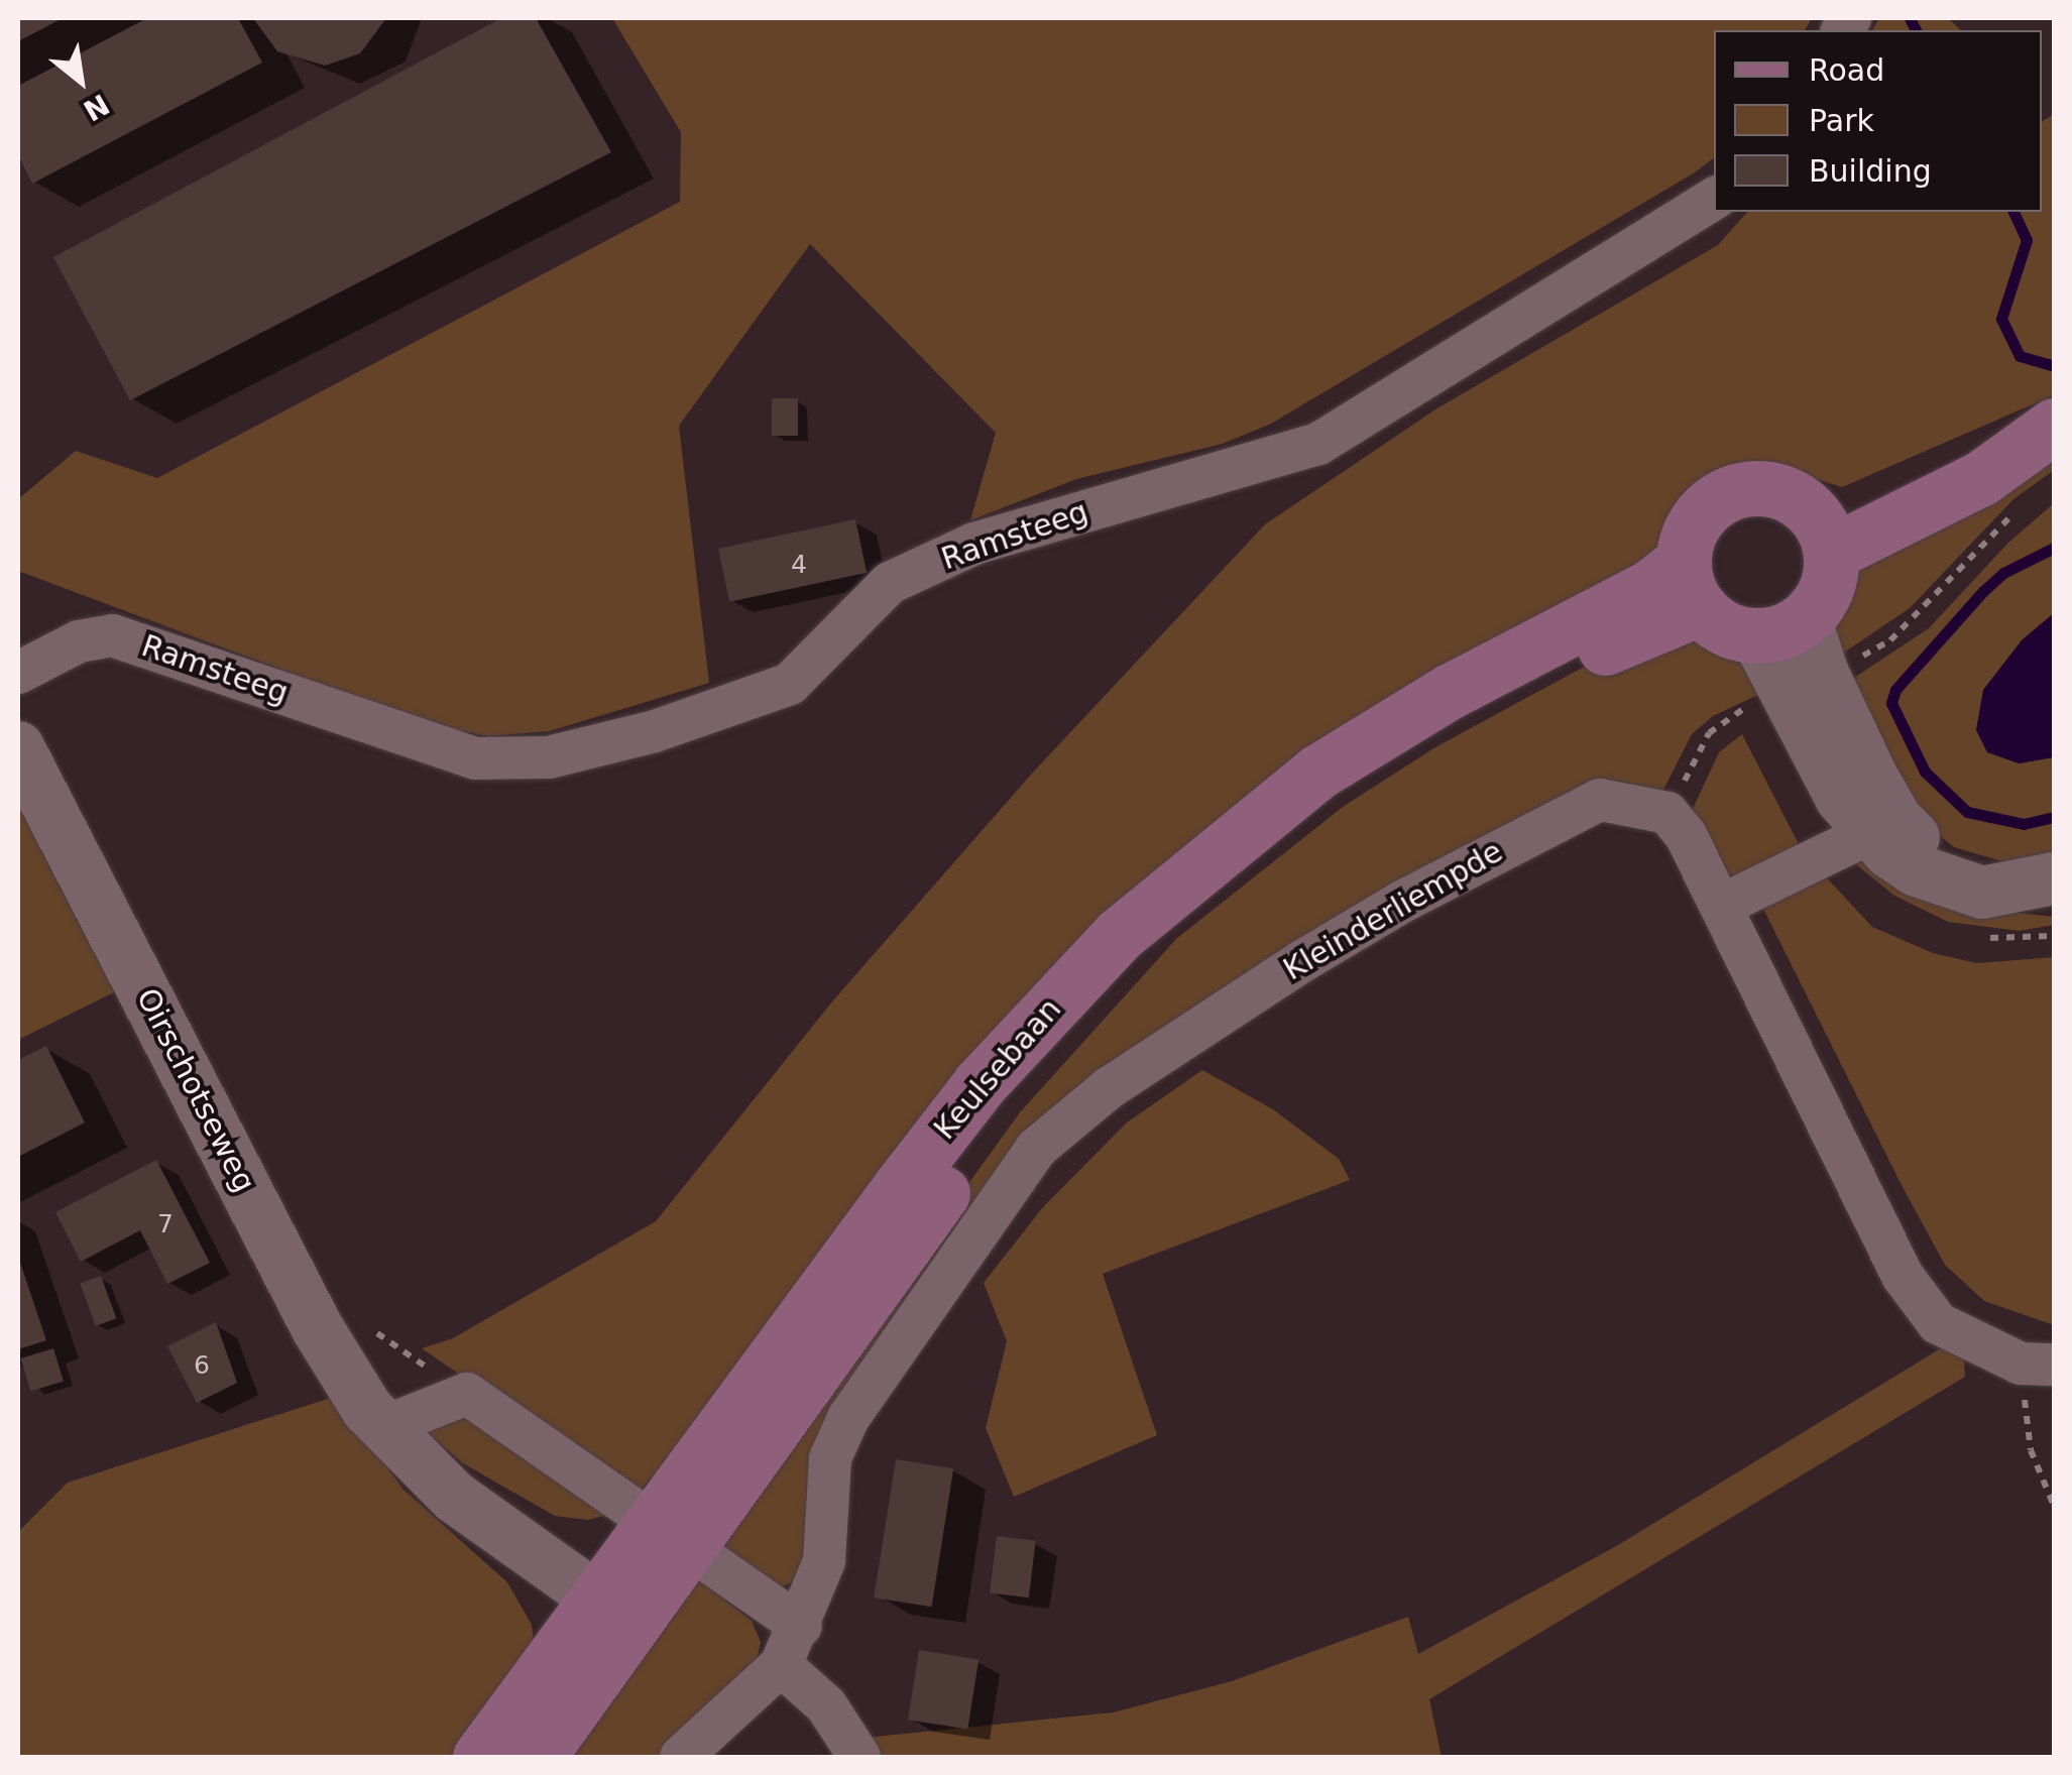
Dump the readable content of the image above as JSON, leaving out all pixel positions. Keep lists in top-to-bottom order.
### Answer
{
  "streets": {
    "main road": ["Keulsebaan"],
    "street": ["Ramsteeg", "Kleinderliempde", "Oirschotseweg"]
  },
  "crossings": [
    ["Keulsebaan", "Oirschotseweg"]
  ],
  "house_numbers": ["4", "7", "6"],
  "legend": ["Road", "Park", "Building"],
  "north": "bottom right"
}
